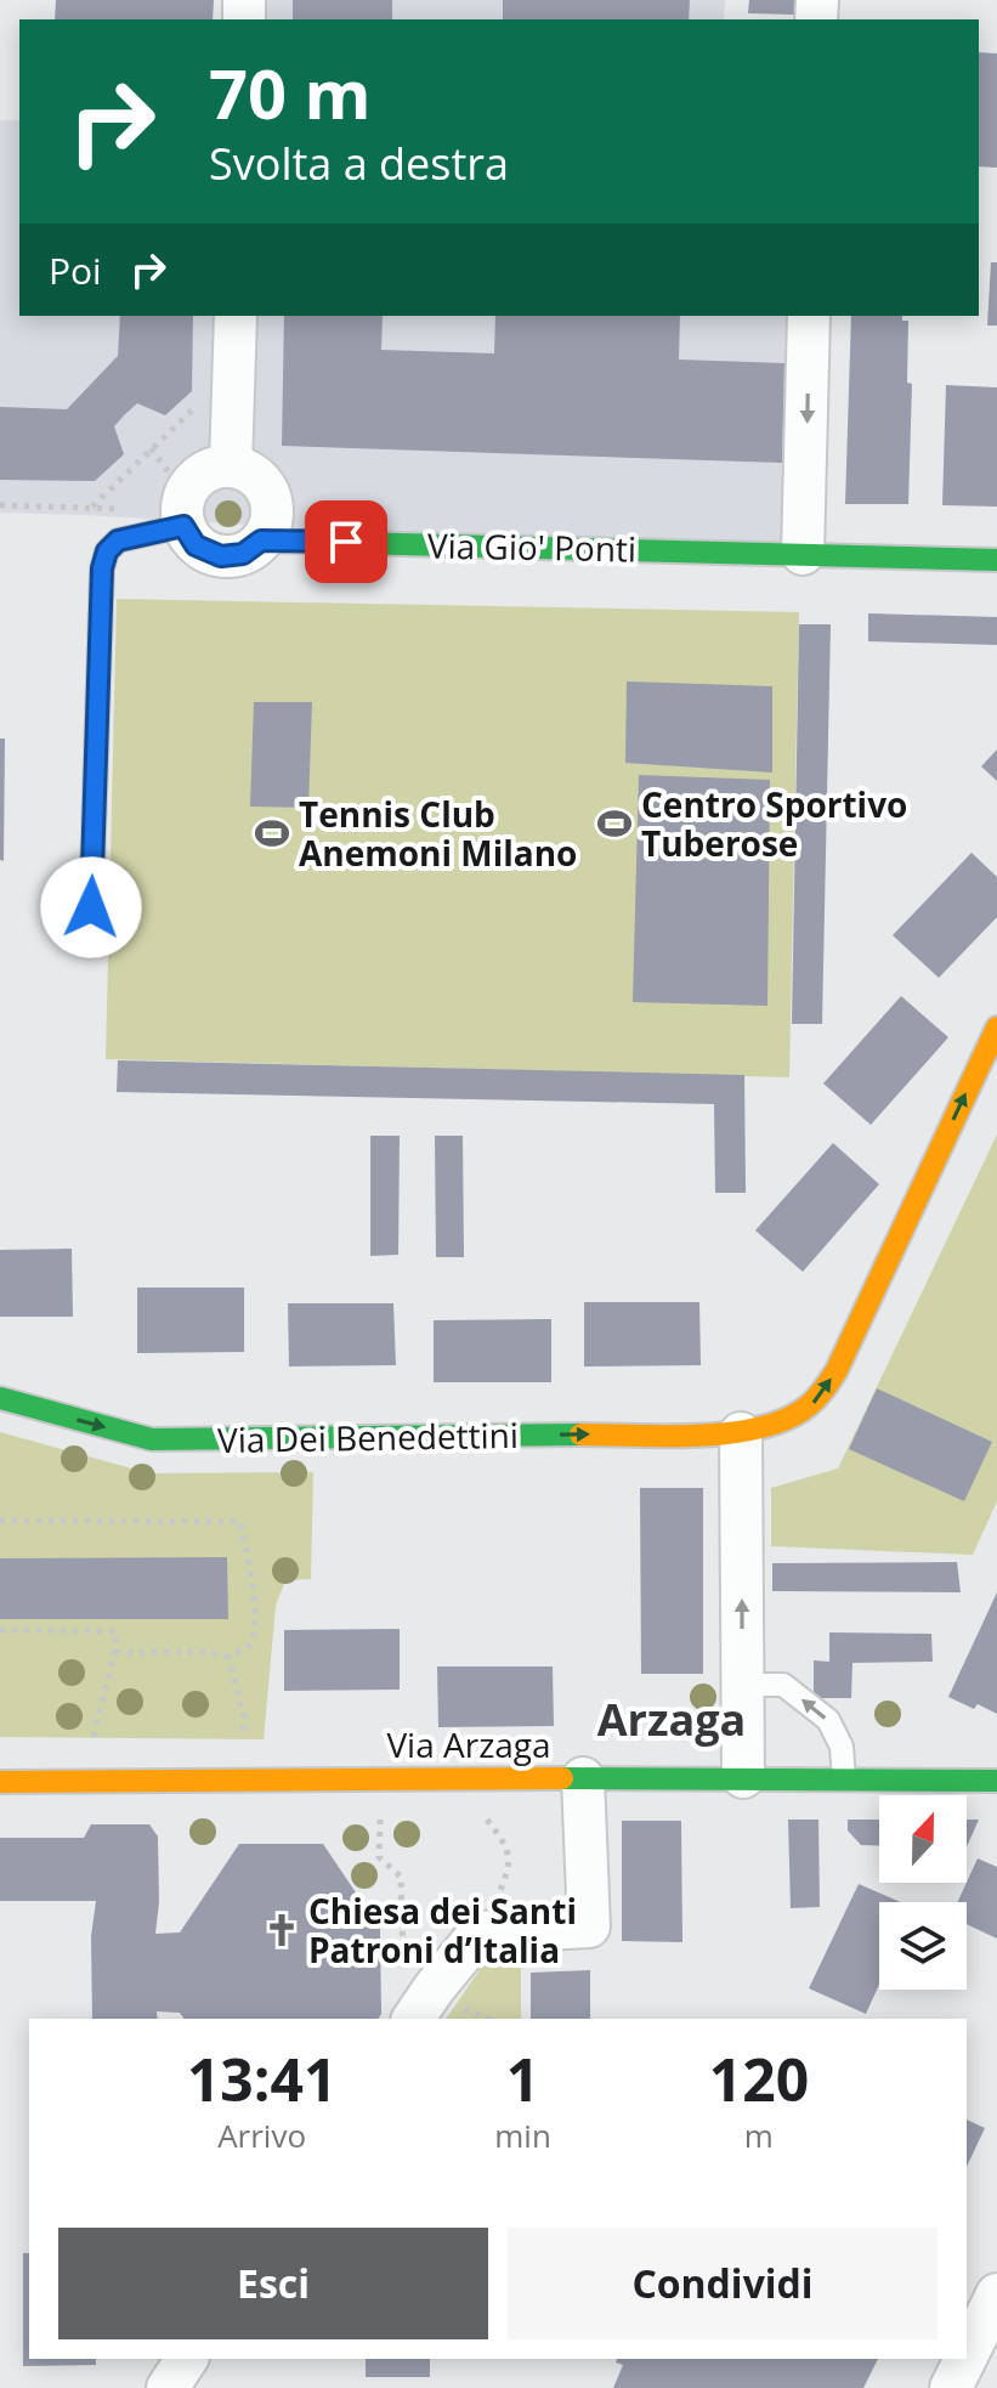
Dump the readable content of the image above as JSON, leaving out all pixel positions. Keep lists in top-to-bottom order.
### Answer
{
  "streets": {
    "street": ["Via Gio' Ponti", "Via Dei Benedettini", "Via Arzaga"]
  },
  "one_way": ["Via Dei Benedettini"],
  "districts": ["Arzaga"],
  "places": {
    "sports": ["Centro Sportivo Tuberose", "Tennis Club Anemoni Milano"],
    "church": ["Chiesa dei Santi Patroni d’Italia"]
  },
  "north": "top",
  "page": {
    "turn": ["70 m", "Svolta a destra"],
    "then": "Poi",
    "eta": [
      "13:41",
      "Arrivo",
      "1",
      "min",
      "120",
      "m"
    ],
    "buttons": ["Esci", "Condividi"]
  }
}
